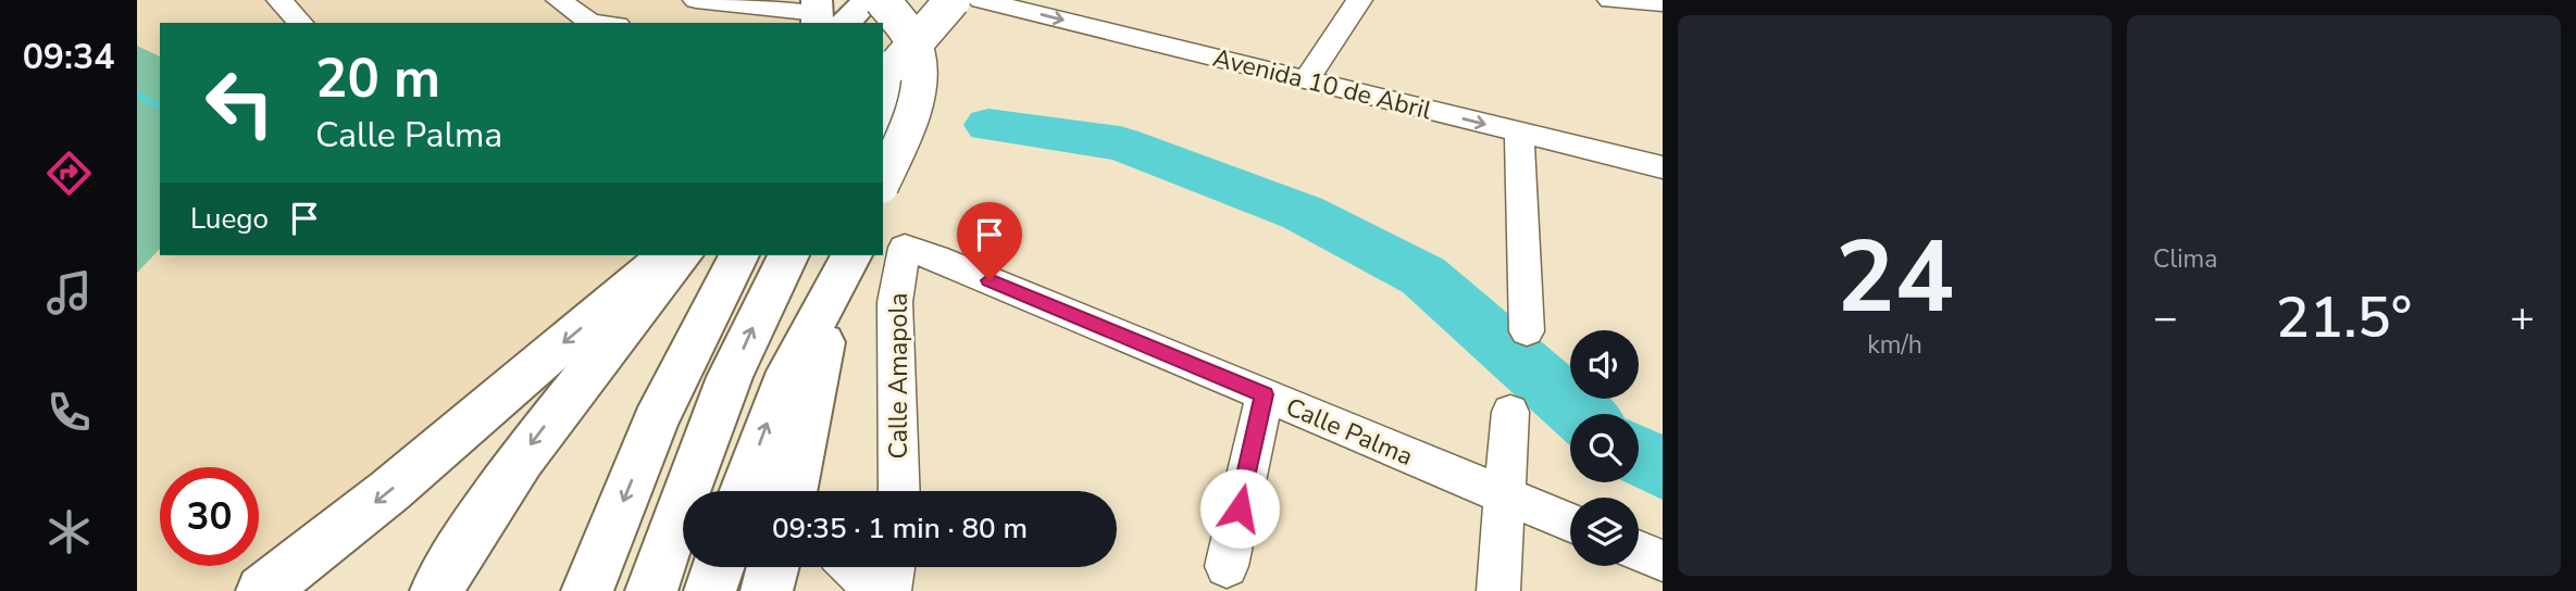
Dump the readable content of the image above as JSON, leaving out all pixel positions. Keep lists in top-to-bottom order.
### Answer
{
  "streets": {
    "street": ["Avenida 10 de Abril", "Calle Amapola", "Calle Palma"]
  },
  "crossings": [
    ["Calle Amapola", "Calle Palma"]
  ],
  "one_way": ["Avenida 10 de Abril"],
  "page": {
    "tabs": "09:34",
    "tile": [
      ["24", "km/h"],
      "Clima"
    ],
    "turn": ["20 m", "Calle Palma"],
    "then": "Luego",
    "heat": ["−", "21.5°", "+"],
    "limit": "30",
    "trip": "09:35 · 1 min · 80 m"
  }
}
